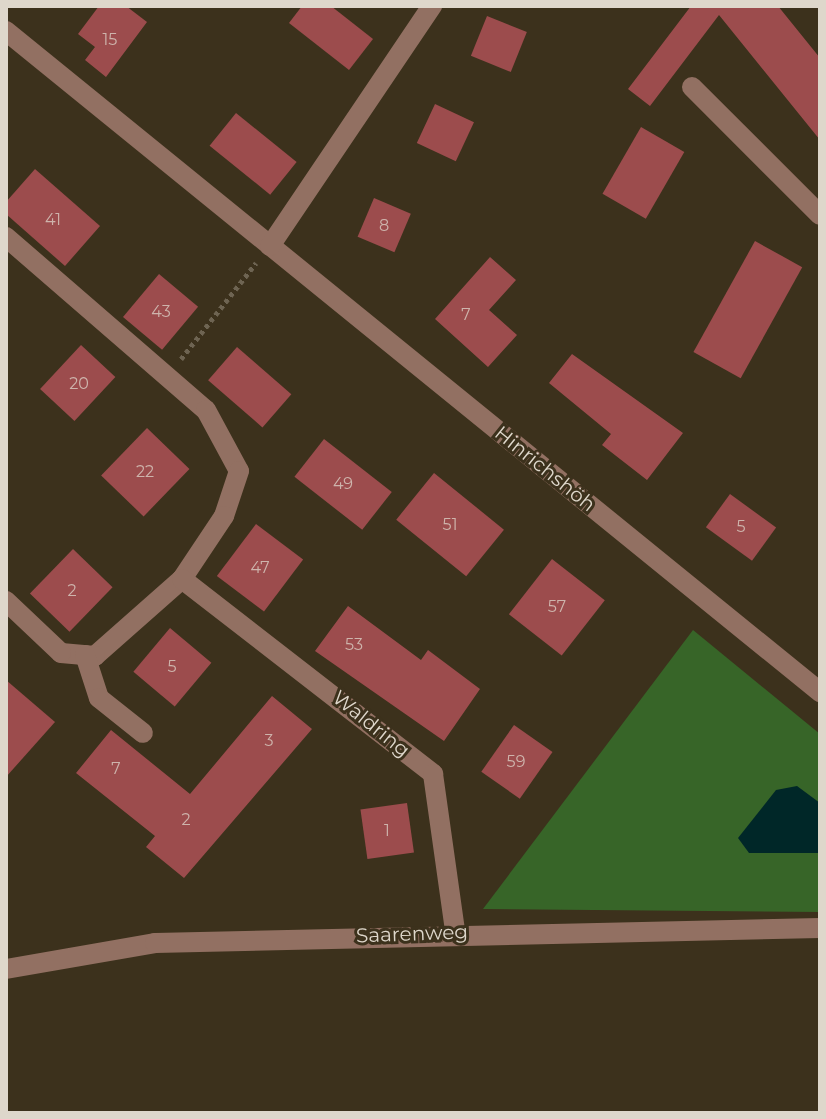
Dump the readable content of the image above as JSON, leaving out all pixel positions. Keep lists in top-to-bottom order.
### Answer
{
  "streets": {
    "street": ["Hinrichshöh", "Waldring", "Saarenweg"]
  },
  "crossings": [
    ["Waldring", "Saarenweg"]
  ],
  "house_numbers": [
    "15",
    "41",
    "8",
    "43",
    "7",
    "20",
    "22",
    "49",
    "51",
    "5",
    "47",
    "2",
    "57",
    "53",
    "5",
    "3",
    "59",
    "7",
    "2",
    "1"
  ]
}
